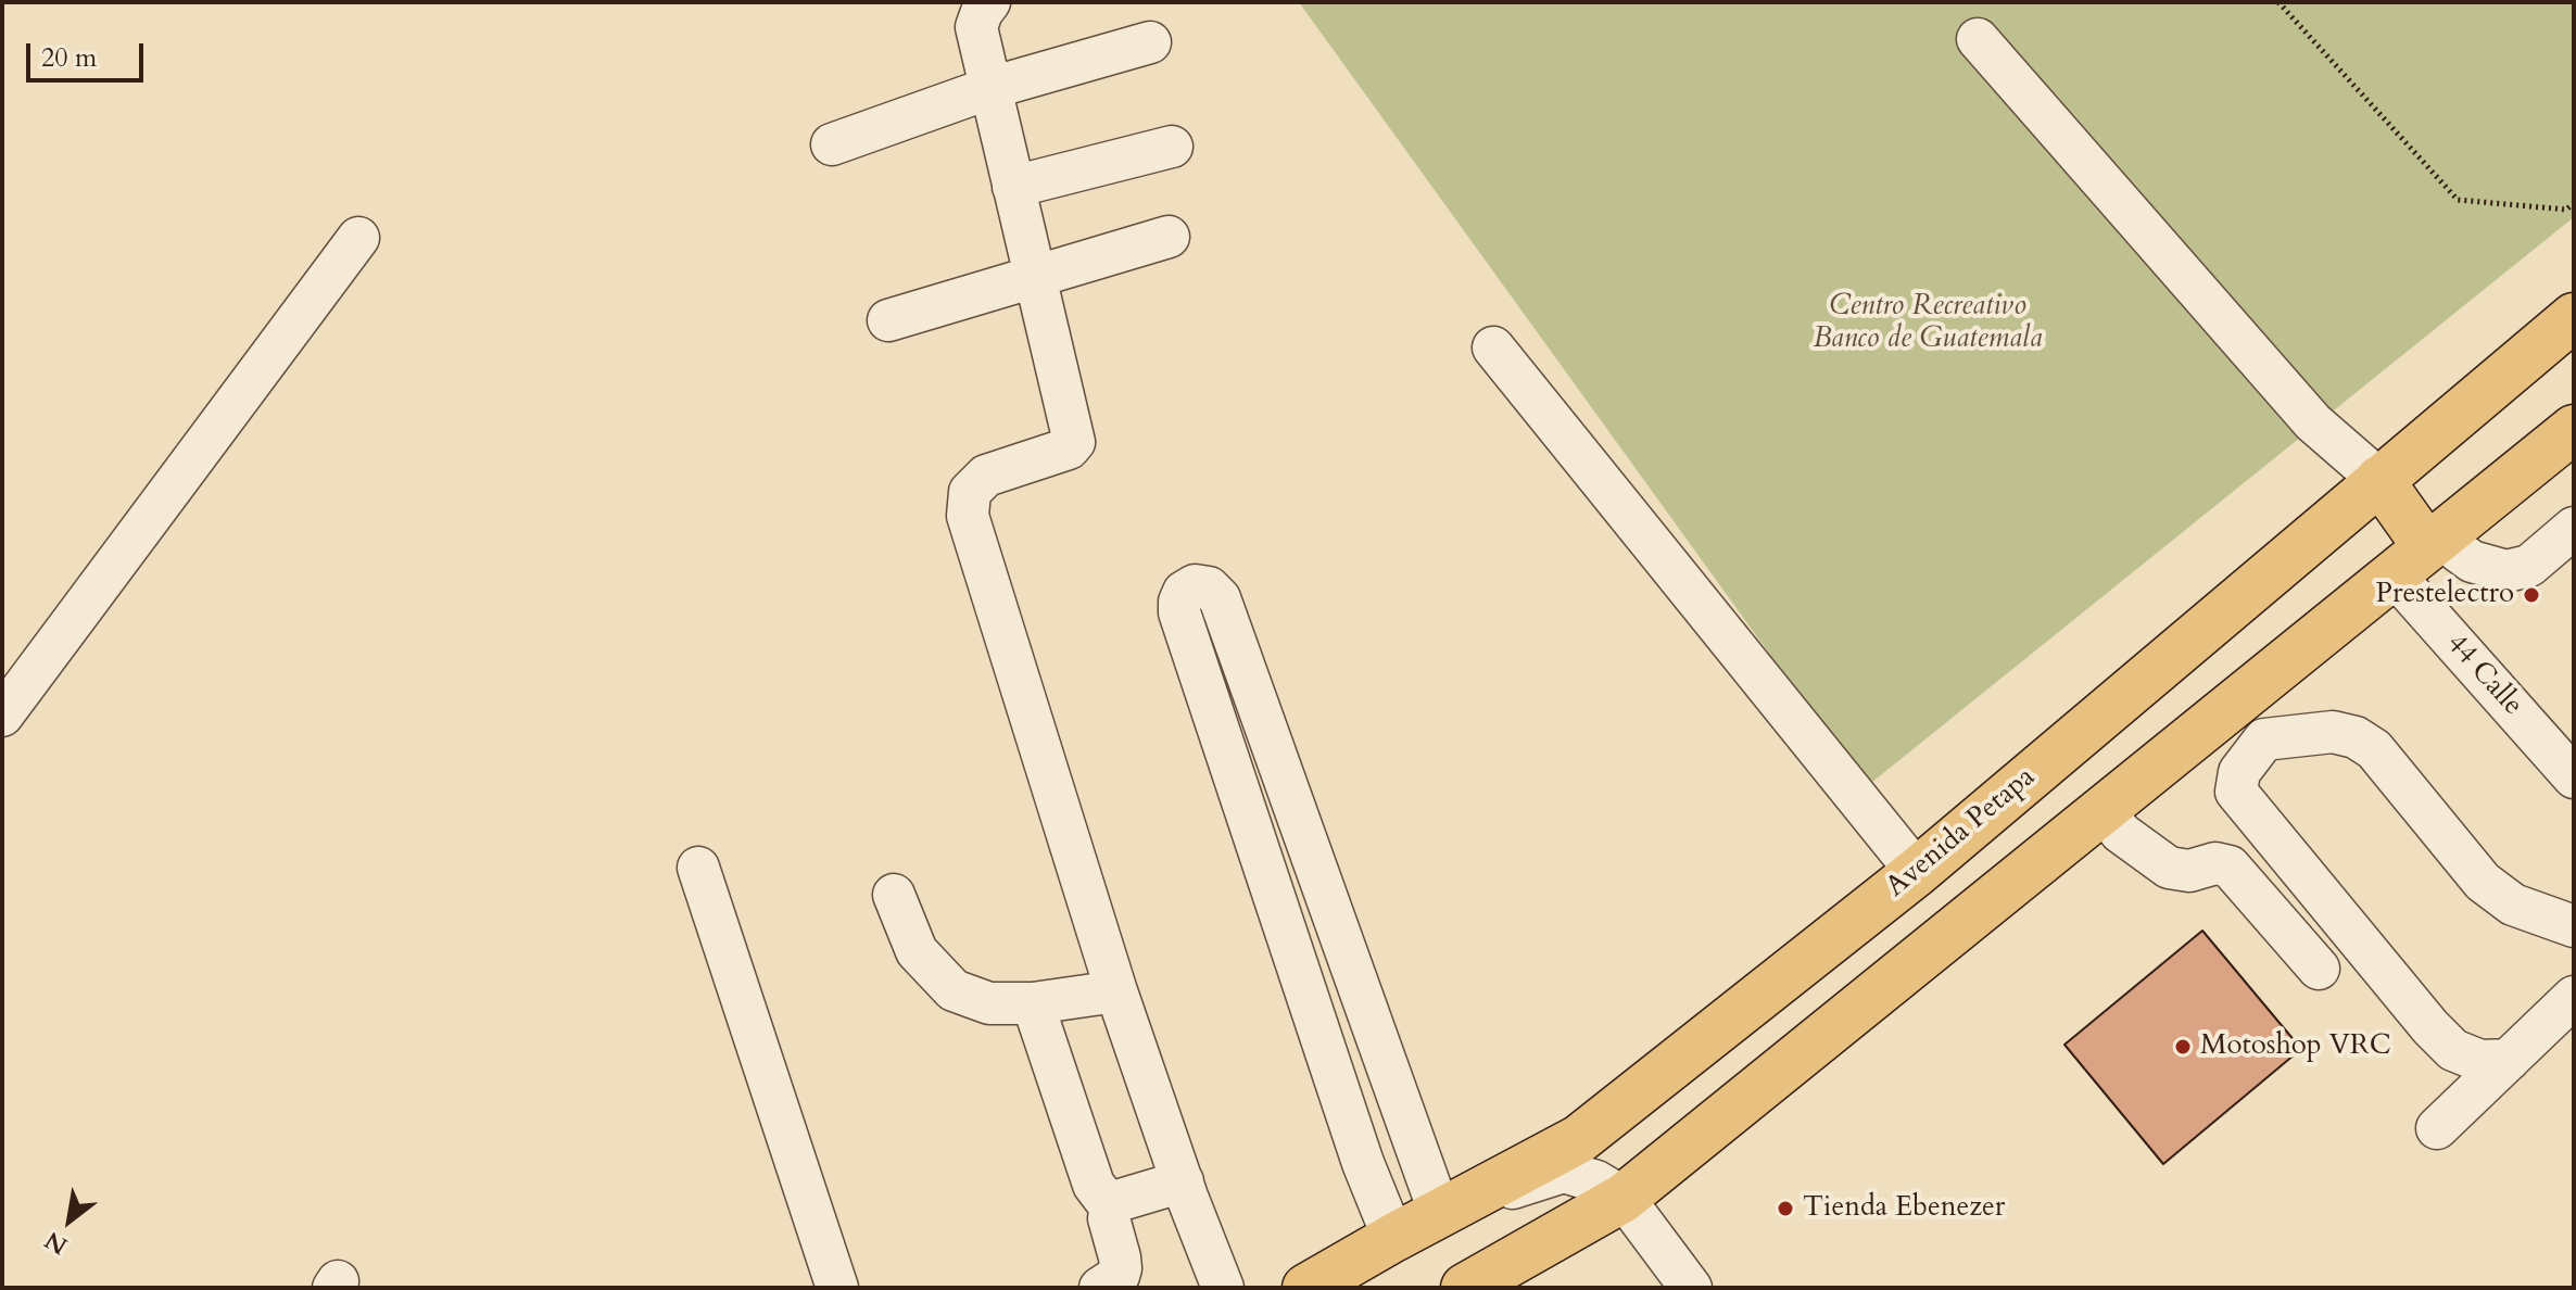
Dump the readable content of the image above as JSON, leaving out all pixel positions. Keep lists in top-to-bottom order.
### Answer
{
  "streets": {
    "main road": ["Avenida Petapa"],
    "street": ["44 Calle"]
  },
  "parks": ["Centro Recreativo Banco de Guatemala"],
  "places": ["Prestelectro", "Motoshop VRC", "Tienda Ebenezer"],
  "scale_bar": "20 m",
  "north": "bottom left"
}
